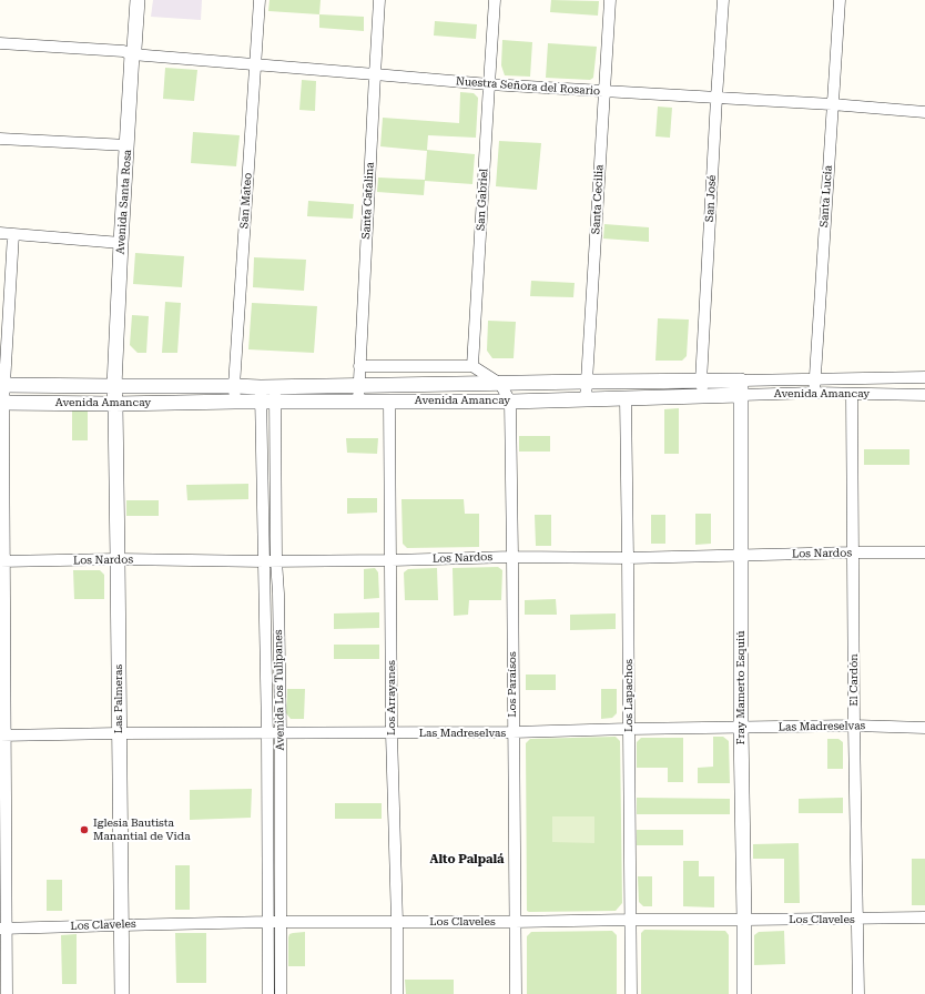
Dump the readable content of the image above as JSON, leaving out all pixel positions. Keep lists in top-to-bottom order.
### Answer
{
  "streets": {
    "street": [
      "Nuestra Señora del Rosario",
      "Santa Lucía",
      "San José",
      "San Gabriel",
      "Santa Cecilia",
      "San Mateo",
      "Santa Catalina",
      "Avenida Santa Rosa",
      "Avenida Amancay",
      "Los Nardos",
      "El Cardón",
      "Los Paraísos",
      "Fray Mamerto Esquiú",
      "Avenida Los Tulipanes",
      "Los Lapachos",
      "Los Arrayanes",
      "Las Palmeras",
      "Las Madreselvas",
      "Los Claveles"
    ]
  },
  "crossings": [
    ["Nuestra Señora del Rosario", "Santa Lucía"],
    ["Nuestra Señora del Rosario", "San José"],
    ["Nuestra Señora del Rosario", "San Gabriel"],
    ["Nuestra Señora del Rosario", "Santa Cecilia"],
    ["Nuestra Señora del Rosario", "San Mateo"],
    ["Nuestra Señora del Rosario", "Santa Catalina"],
    ["Nuestra Señora del Rosario", "Avenida Santa Rosa"],
    ["Santa Lucía", "Avenida Amancay"],
    ["San José", "Avenida Amancay"],
    ["Santa Cecilia", "Avenida Amancay"],
    ["San Mateo", "Avenida Amancay"],
    ["Santa Catalina", "Avenida Amancay"],
    ["Avenida Santa Rosa", "Avenida Amancay"],
    ["Avenida Santa Rosa", "Las Palmeras"],
    ["Avenida Amancay", "El Cardón"],
    ["Avenida Amancay", "Los Paraísos"],
    ["Avenida Amancay", "Fray Mamerto Esquiú"],
    ["Avenida Amancay", "Avenida Los Tulipanes"],
    ["Avenida Amancay", "Los Lapachos"],
    ["Avenida Amancay", "Los Arrayanes"],
    ["Avenida Amancay", "Las Palmeras"],
    ["Los Nardos", "El Cardón"],
    ["Los Nardos", "Los Paraísos"],
    ["Los Nardos", "Fray Mamerto Esquiú"],
    ["Los Nardos", "Avenida Los Tulipanes"],
    ["Los Nardos", "Los Lapachos"],
    ["Los Nardos", "Los Arrayanes"],
    ["Los Nardos", "Las Palmeras"],
    ["El Cardón", "Las Madreselvas"],
    ["El Cardón", "Los Claveles"],
    ["Los Paraísos", "Las Madreselvas"],
    ["Los Paraísos", "Los Claveles"],
    ["Fray Mamerto Esquiú", "Las Madreselvas"],
    ["Fray Mamerto Esquiú", "Los Claveles"],
    ["Avenida Los Tulipanes", "Las Madreselvas"],
    ["Avenida Los Tulipanes", "Los Claveles"],
    ["Los Lapachos", "Las Madreselvas"],
    ["Los Lapachos", "Los Claveles"],
    ["Los Arrayanes", "Las Madreselvas"],
    ["Los Arrayanes", "Los Claveles"],
    ["Las Palmeras", "Las Madreselvas"],
    ["Las Palmeras", "Los Claveles"]
  ],
  "districts": ["Alto Palpalá"],
  "places": ["Iglesia Bautista Manantial de Vida"]
}
